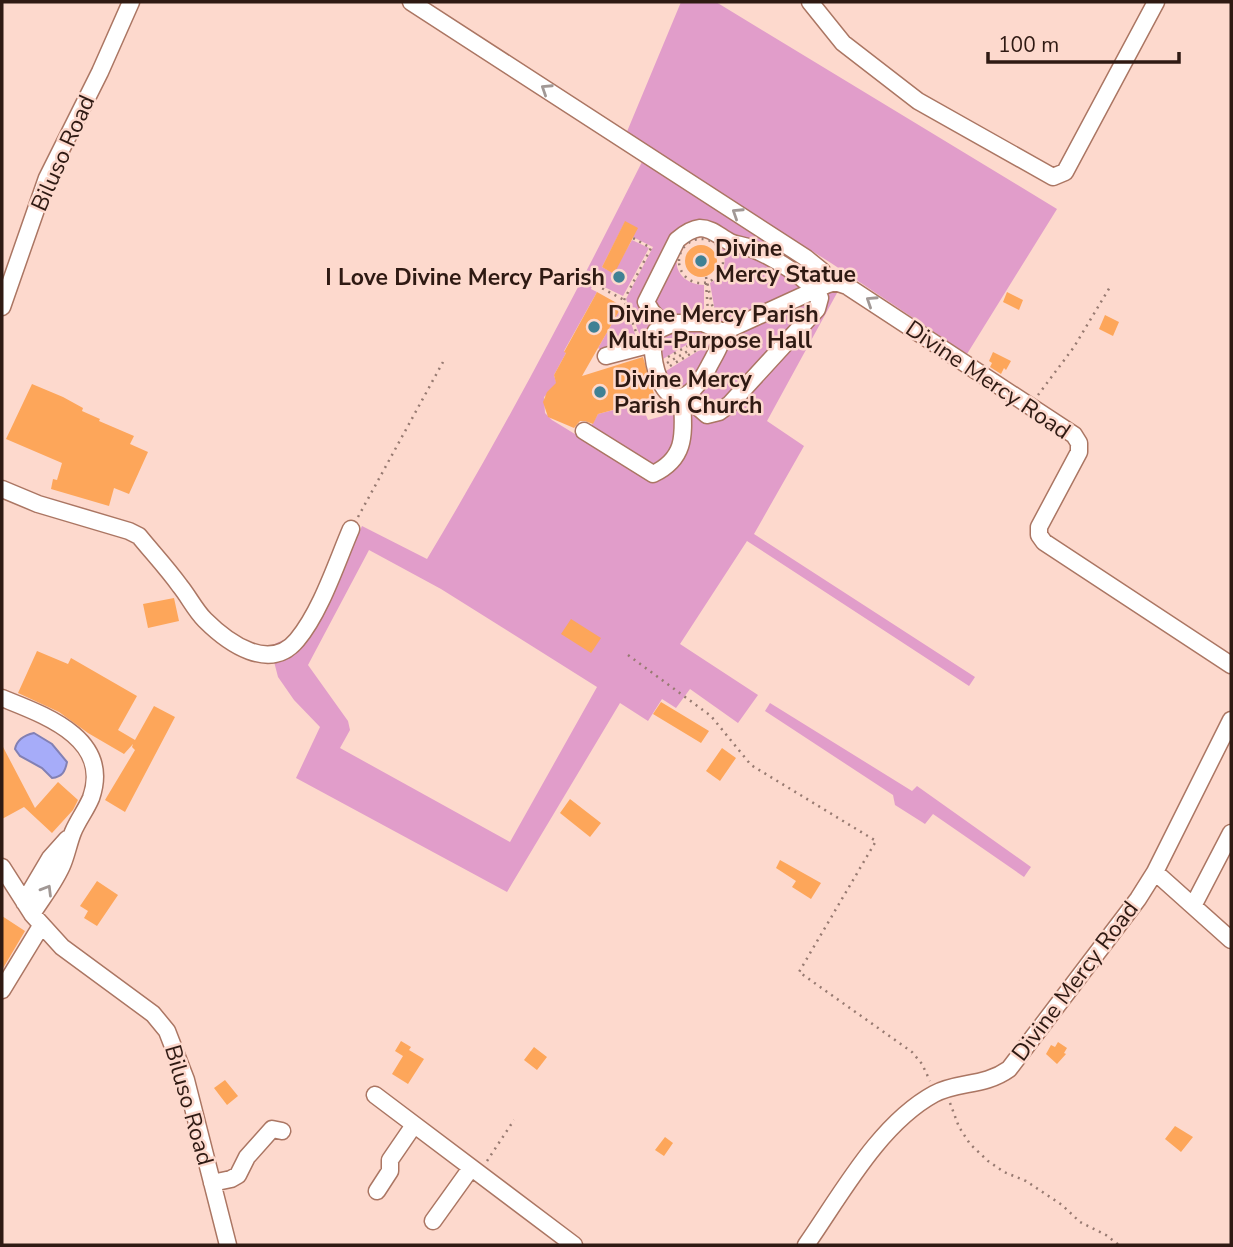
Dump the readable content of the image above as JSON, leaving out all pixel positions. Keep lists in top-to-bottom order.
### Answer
{
  "streets": {
    "street": ["Biluso Road", "Divine Mercy Road"]
  },
  "places": [
    "Divine Mercy Statue",
    "I Love Divine Mercy Parish",
    "Divine Mercy Parish Multi-Purpose Hall",
    "Divine Mercy Parish Church"
  ],
  "scale_bar": "100 m"
}
